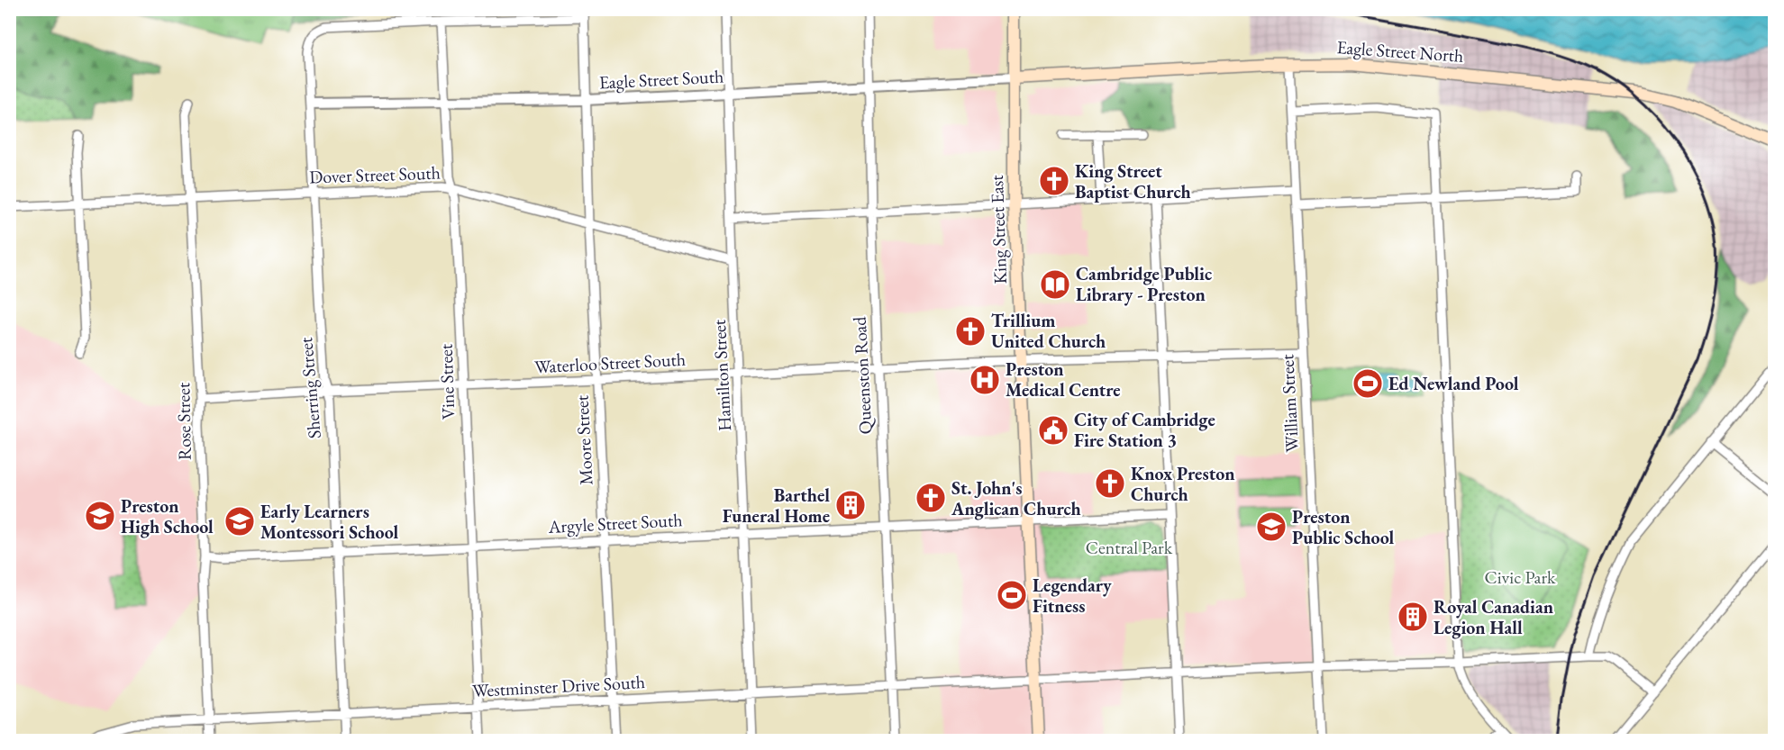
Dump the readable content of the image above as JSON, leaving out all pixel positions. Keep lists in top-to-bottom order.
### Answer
{
  "streets": {
    "main road": ["Eagle Street North", "King Street East"],
    "street": [
      "Eagle Street South",
      "Dover Street South",
      "Waterloo Street South",
      "Hamilton Street",
      "Queenston Road",
      "Vine Street",
      "Sherring Street",
      "William Street",
      "Rose Street",
      "Moore Street",
      "Argyle Street South",
      "Westminster Drive South"
    ]
  },
  "crossings": [
    ["Eagle Street North", "Eagle Street South"],
    ["Eagle Street North", "King Street East"],
    ["Eagle Street North", "William Street"],
    ["Eagle Street South", "King Street East"],
    ["Eagle Street South", "Hamilton Street"],
    ["Eagle Street South", "Queenston Road"],
    ["Eagle Street South", "Vine Street"],
    ["Eagle Street South", "Sherring Street"],
    ["Eagle Street South", "Moore Street"],
    ["Dover Street South", "Hamilton Street"],
    ["Dover Street South", "Vine Street"],
    ["Dover Street South", "Sherring Street"],
    ["Dover Street South", "Rose Street"],
    ["Dover Street South", "Moore Street"],
    ["King Street East", "Waterloo Street South"],
    ["King Street East", "Argyle Street South"],
    ["King Street East", "Westminster Drive South"],
    ["Waterloo Street South", "Hamilton Street"],
    ["Waterloo Street South", "Queenston Road"],
    ["Waterloo Street South", "Vine Street"],
    ["Waterloo Street South", "Sherring Street"],
    ["Waterloo Street South", "William Street"],
    ["Waterloo Street South", "Rose Street"],
    ["Waterloo Street South", "Moore Street"],
    ["Hamilton Street", "Argyle Street South"],
    ["Hamilton Street", "Westminster Drive South"],
    ["Queenston Road", "Argyle Street South"],
    ["Queenston Road", "Westminster Drive South"],
    ["Vine Street", "Sherring Street"],
    ["Vine Street", "Argyle Street South"],
    ["Vine Street", "Westminster Drive South"],
    ["Sherring Street", "Argyle Street South"],
    ["Sherring Street", "Westminster Drive South"],
    ["William Street", "Westminster Drive South"],
    ["Rose Street", "Argyle Street South"],
    ["Rose Street", "Westminster Drive South"],
    ["Moore Street", "Argyle Street South"],
    ["Moore Street", "Westminster Drive South"]
  ],
  "parks": ["Central Park", "Civic Park"],
  "places": {
    "church": [
      "King Street Baptist Church",
      "Trillium United Church",
      "Knox Preston Church",
      "St. John's Anglican Church"
    ],
    "library": ["Cambridge Public Library - Preston"],
    "hospital": ["Preston Medical Centre"],
    "sports": ["Ed Newland Pool", "Legendary Fitness"],
    "public building": ["City of Cambridge Fire Station 3"],
    "building": ["Barthel Funeral Home", "Royal Canadian Legion Hall"],
    "school or university": ["Preston High School", "Early Learners Montessori School", "Preston Public School"]
  }
}
